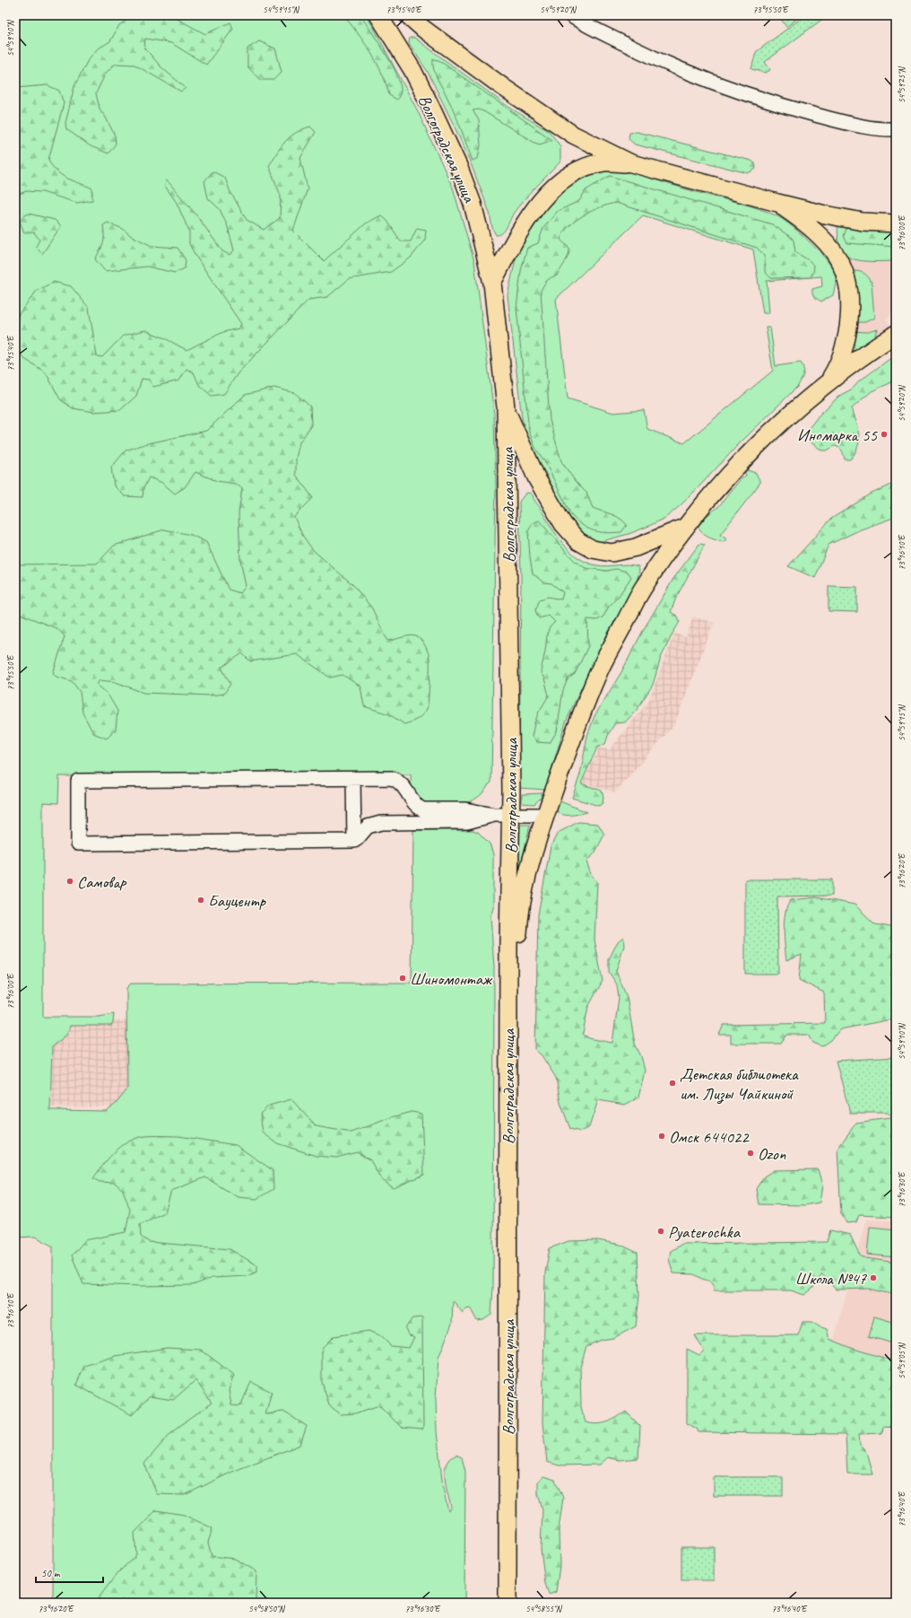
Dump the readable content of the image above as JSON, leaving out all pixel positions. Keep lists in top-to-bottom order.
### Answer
{
  "streets": {
    "main road": ["Волгоградская улица"]
  },
  "places": [
    "Иномарка 55",
    "Самовар",
    "Бауцентр",
    "Шиномонтаж",
    "Детская библиотека им. Лизы Чайкиной",
    "Омск 644022",
    "Ozon",
    "Pyaterochka",
    "Школа №47"
  ],
  "scale_bar": "50 m",
  "coordinates": [
    "54°59'15\"N",
    "73°15'40\"E",
    "54°59'20\"N",
    "73°15'50\"E",
    "54°59'10\"N",
    "54°59'25\"N",
    "73°16'00\"E",
    "73°16'10\"E",
    "73°16'20\"E",
    "73°16'30\"E",
    "54°59'05\"N",
    "73°16'40\"E",
    "54°58'50\"N",
    "54°58'55\"N"
  ]
}
